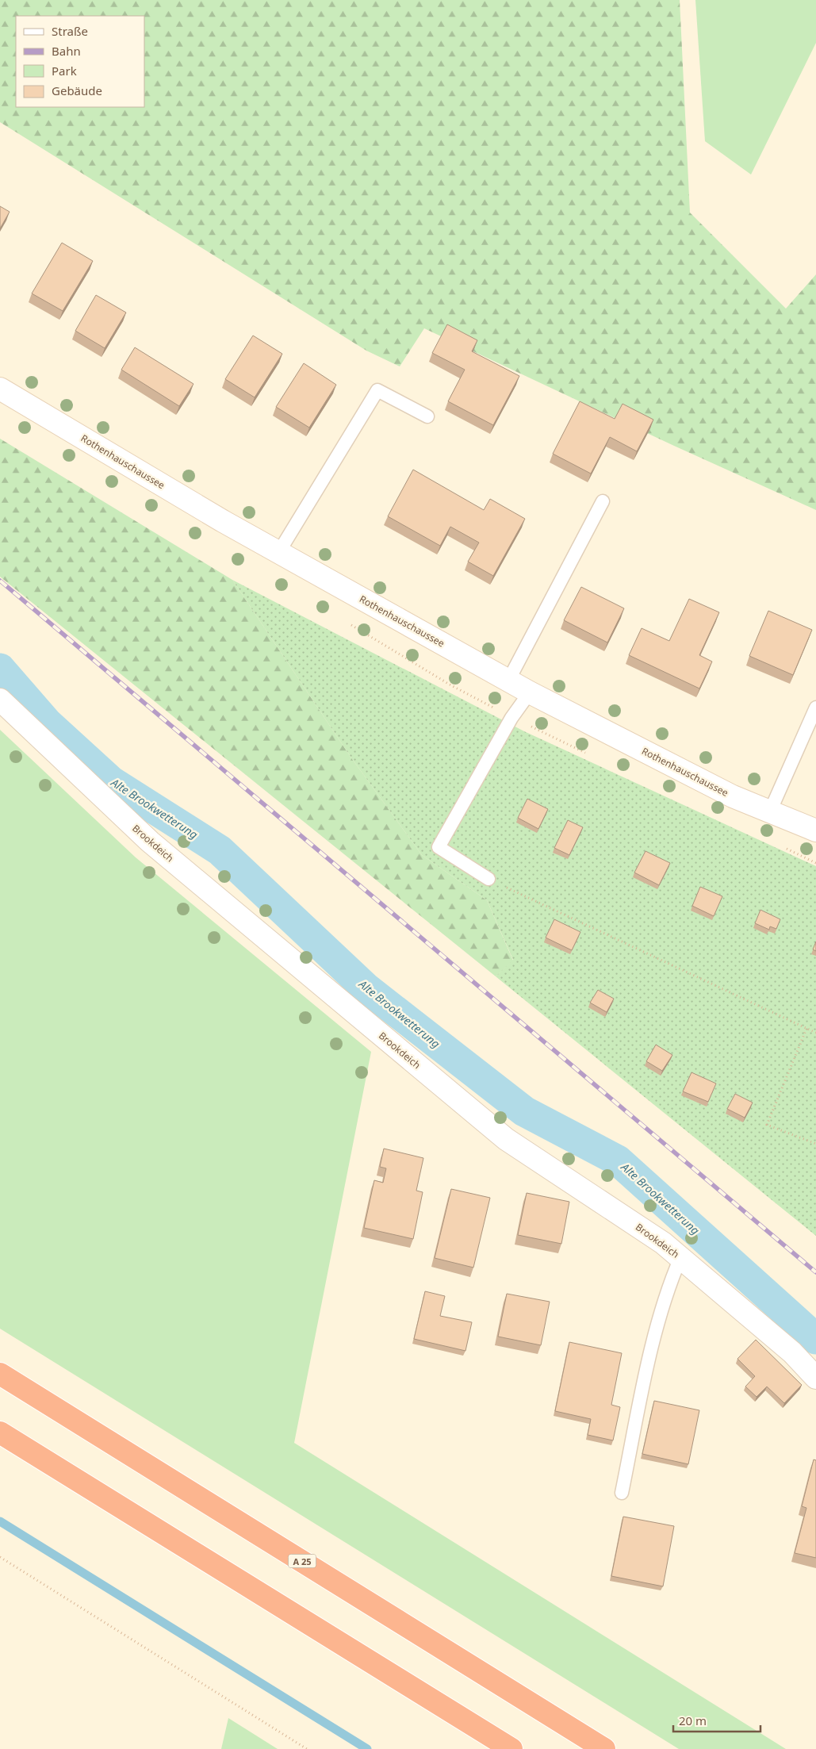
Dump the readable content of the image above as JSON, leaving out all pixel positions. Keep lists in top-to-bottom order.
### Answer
{
  "streets": {
    "highway": ["A 25"],
    "street": ["Rothenhauschaussee", "Brookdeich"]
  },
  "water": ["Alte Brookwetterung"],
  "legend": [
    "Straße",
    "Bahn",
    "Park",
    "Gebäude"
  ],
  "scale_bar": "20 m"
}
